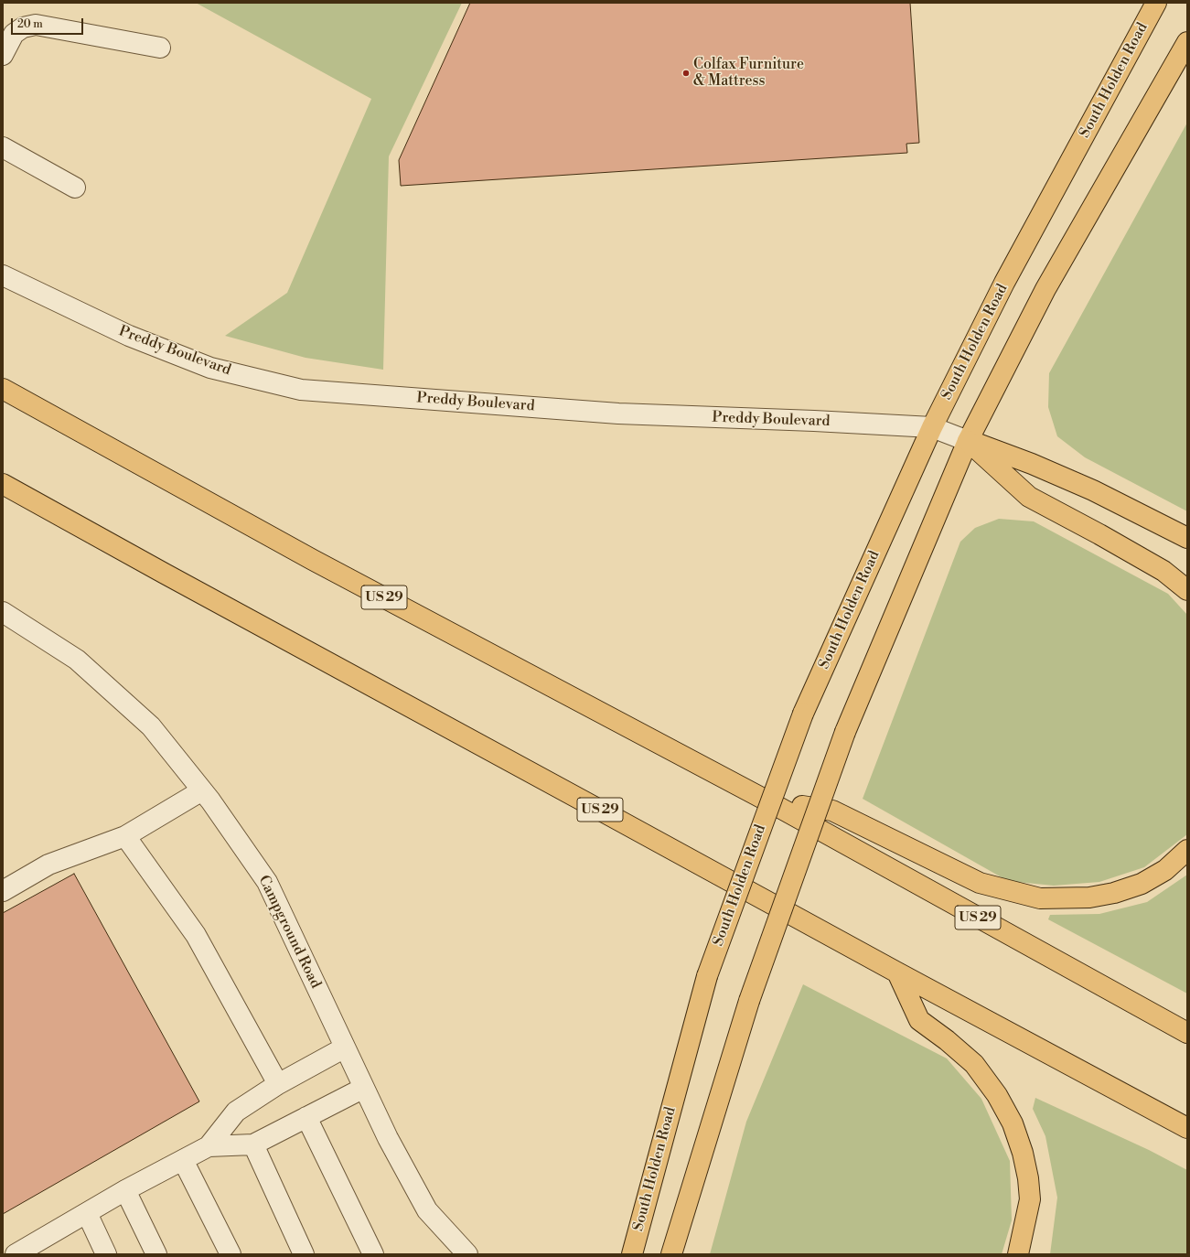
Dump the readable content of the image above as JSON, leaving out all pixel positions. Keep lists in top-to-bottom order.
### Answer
{
  "streets": {
    "main road": ["South Holden Road", "US 29"],
    "street": ["Preddy Boulevard", "Campground Road"]
  },
  "crossings": [
    ["South Holden Road", "Preddy Boulevard"]
  ],
  "places": ["Colfax Furniture & Mattress"],
  "scale_bar": "20 m"
}
